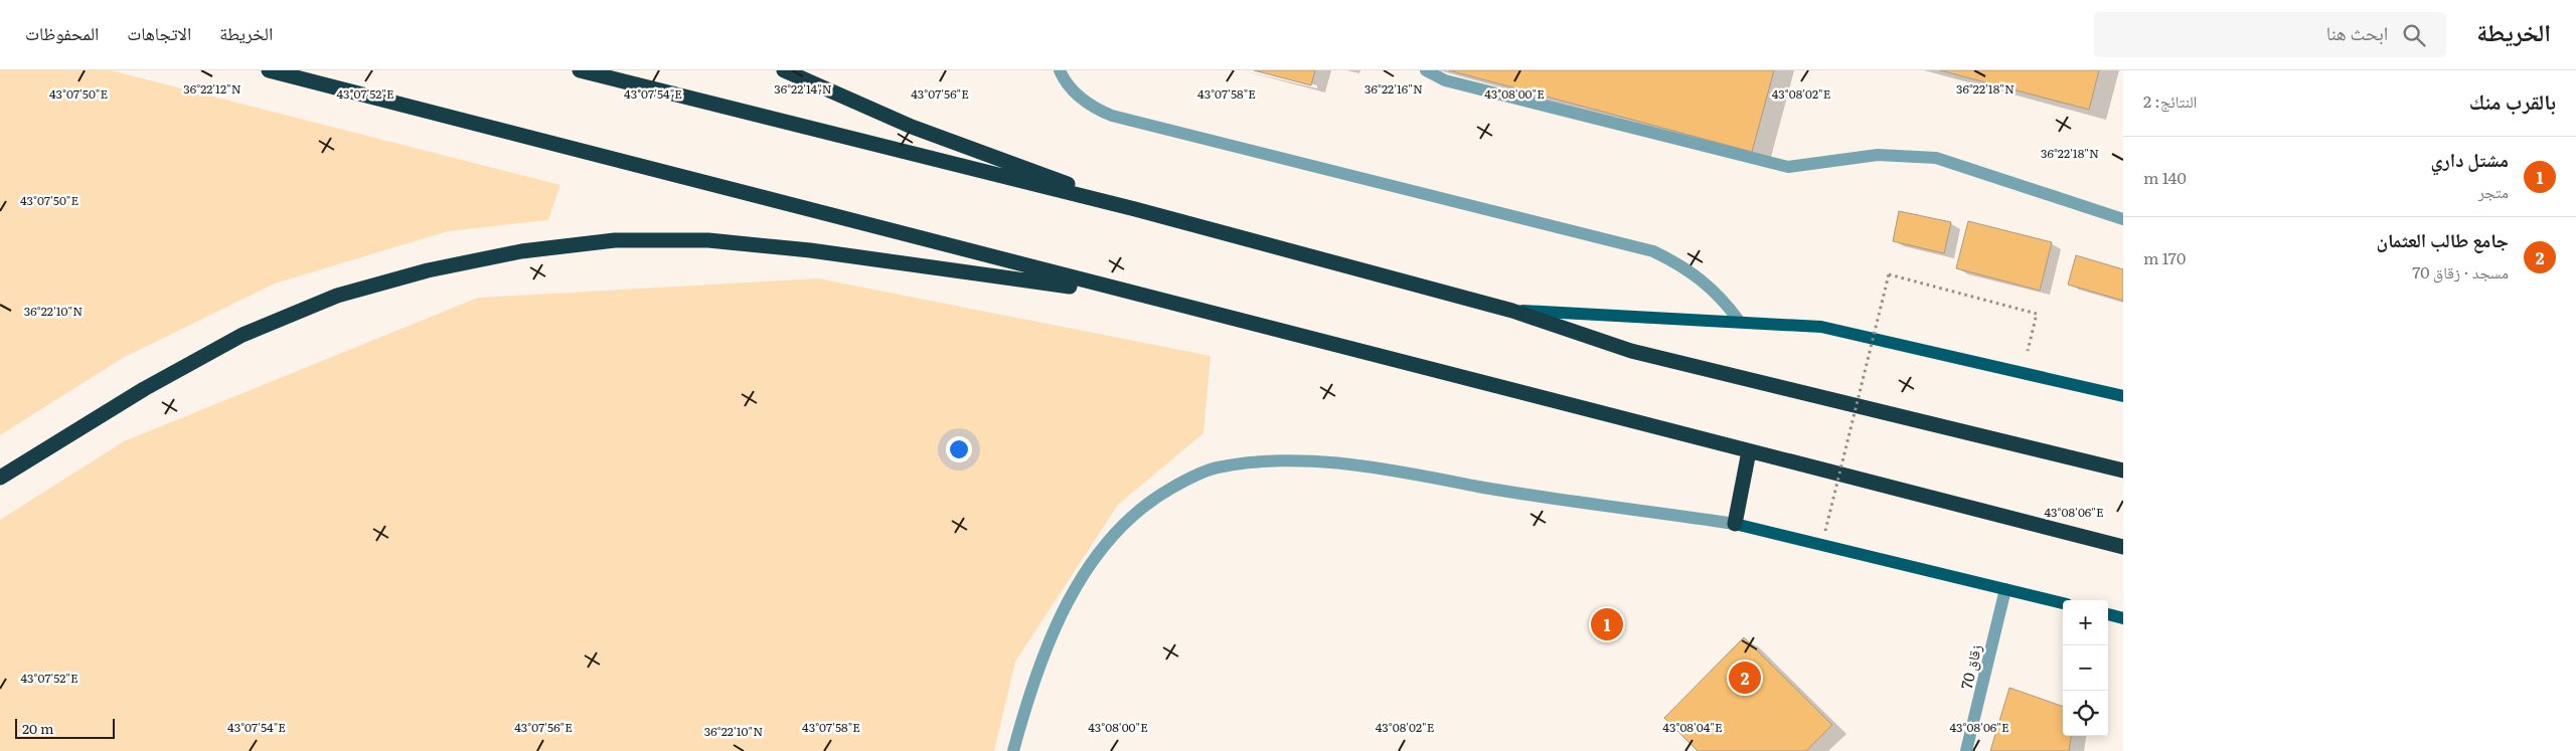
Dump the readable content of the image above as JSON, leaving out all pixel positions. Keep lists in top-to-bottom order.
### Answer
{
  "streets": {
    "street": ["زقاق 70"]
  },
  "scale_bar": "20 m",
  "page": {
    "header": "الخريطة",
    "search": "ابحث هنا",
    "nav": ["الخريطة", "الاتجاهات", "المحفوظات"],
    "heading": ["بالقرب منك", "النتائج: 2"],
    "list": [
      {
        "mark": "1",
        "name": "مشتل داري",
        "note": "متجر",
        "value": "140 m"
      },
      {
        "mark": "2",
        "name": "جامع طالب العثمان",
        "note": "مسجد · زقاق 70",
        "value": "170 m"
      }
    ],
    "map_buttons": ["+", "−"],
    "pins": ["1", "2"],
    "scale": "20 m"
  },
  "coordinates": [
    "36°22'18\"N",
    "36°22'12\"N",
    "36°22'14\"N",
    "36°22'16\"N",
    "43°08'00\"E",
    "43°07'50\"E",
    "43°07'52\"E",
    "43°07'54\"E",
    "43°07'56\"E",
    "43°07'58\"E",
    "43°08'02\"E",
    "36°22'10\"N",
    "43°08'06\"E",
    "43°08'04\"E"
  ]
}
